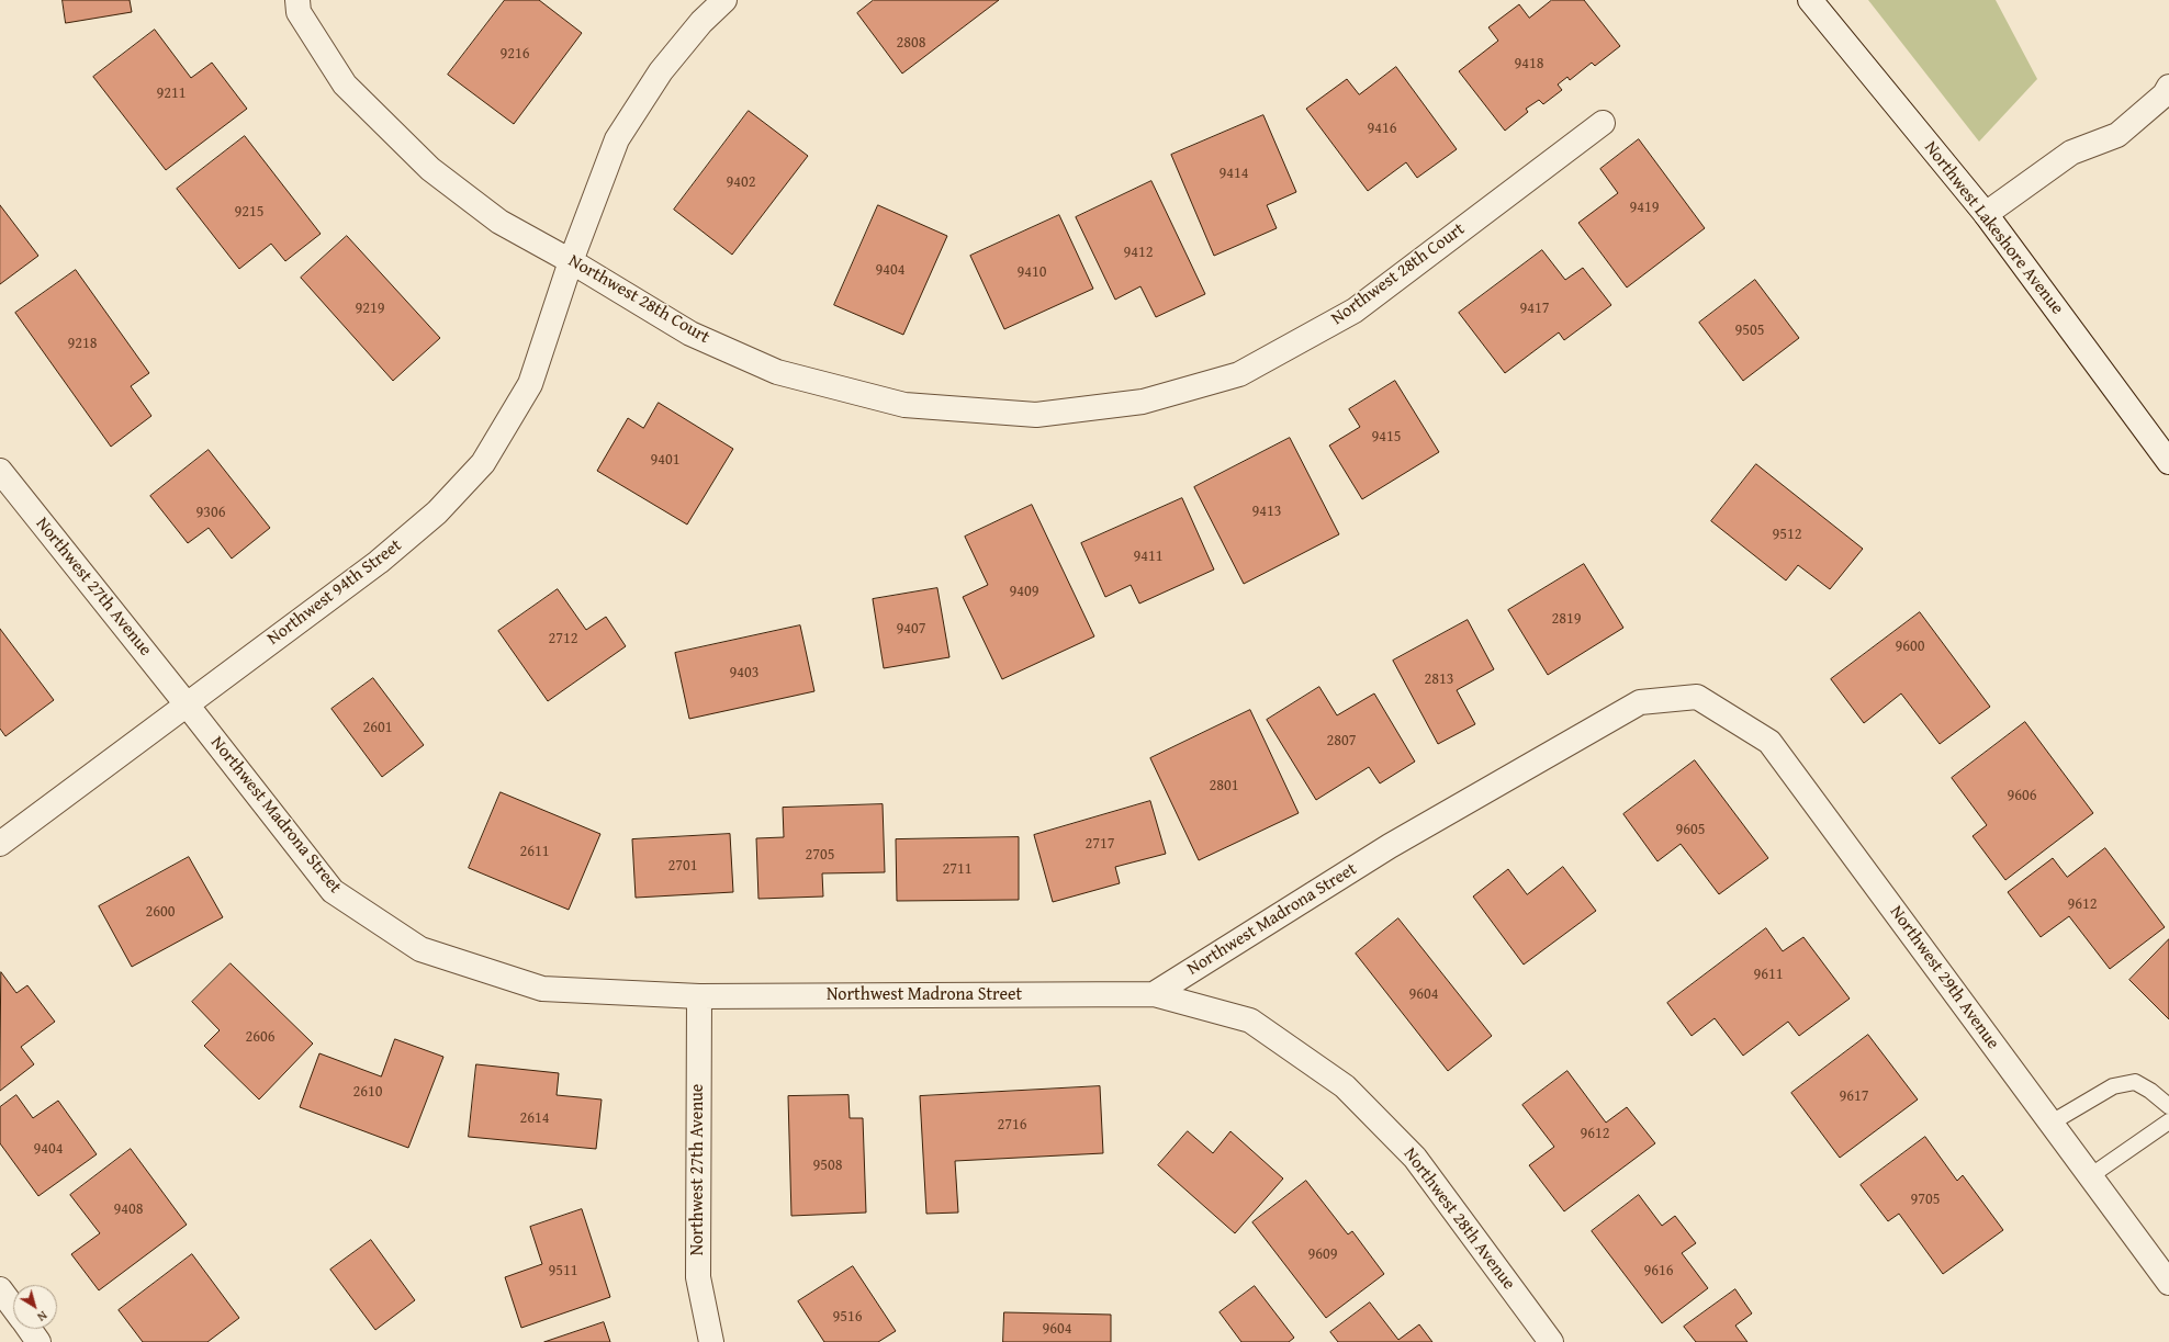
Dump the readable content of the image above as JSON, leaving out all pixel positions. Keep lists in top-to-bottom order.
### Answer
{
  "streets": {
    "street": [
      "Northwest Lakeshore Avenue",
      "Northwest 28th Court",
      "Northwest 27th Avenue",
      "Northwest 94th Street",
      "Northwest Madrona Street",
      "Northwest 29th Avenue",
      "Northwest 28th Avenue"
    ]
  },
  "crossings": [
    ["Northwest 28th Court", "Northwest 94th Street"],
    ["Northwest 27th Avenue", "Northwest 94th Street"],
    ["Northwest 27th Avenue", "Northwest Madrona Street"],
    ["Northwest 94th Street", "Northwest Madrona Street"],
    ["Northwest Madrona Street", "Northwest 29th Avenue"],
    ["Northwest Madrona Street", "Northwest 28th Avenue"]
  ],
  "house_numbers": [
    "2808",
    "9216",
    "9418",
    "9211",
    "9416",
    "9414",
    "9402",
    "9419",
    "9215",
    "9412",
    "9404",
    "9410",
    "9219",
    "9417",
    "9505",
    "9218",
    "9415",
    "9401",
    "9413",
    "9306",
    "9512",
    "9411",
    "9409",
    "2819",
    "9407",
    "2712",
    "9600",
    "9403",
    "2813",
    "2601",
    "2807",
    "2801",
    "9606",
    "9605",
    "2717",
    "2611",
    "2705",
    "2701",
    "2711",
    "9612",
    "2600",
    "9611",
    "9604",
    "2606",
    "2610",
    "9617",
    "2614",
    "2716",
    "9612",
    "9404",
    "9508",
    "9705",
    "9408",
    "9609",
    "9511",
    "9616",
    "9516",
    "9604"
  ],
  "north": "bottom right"
}
